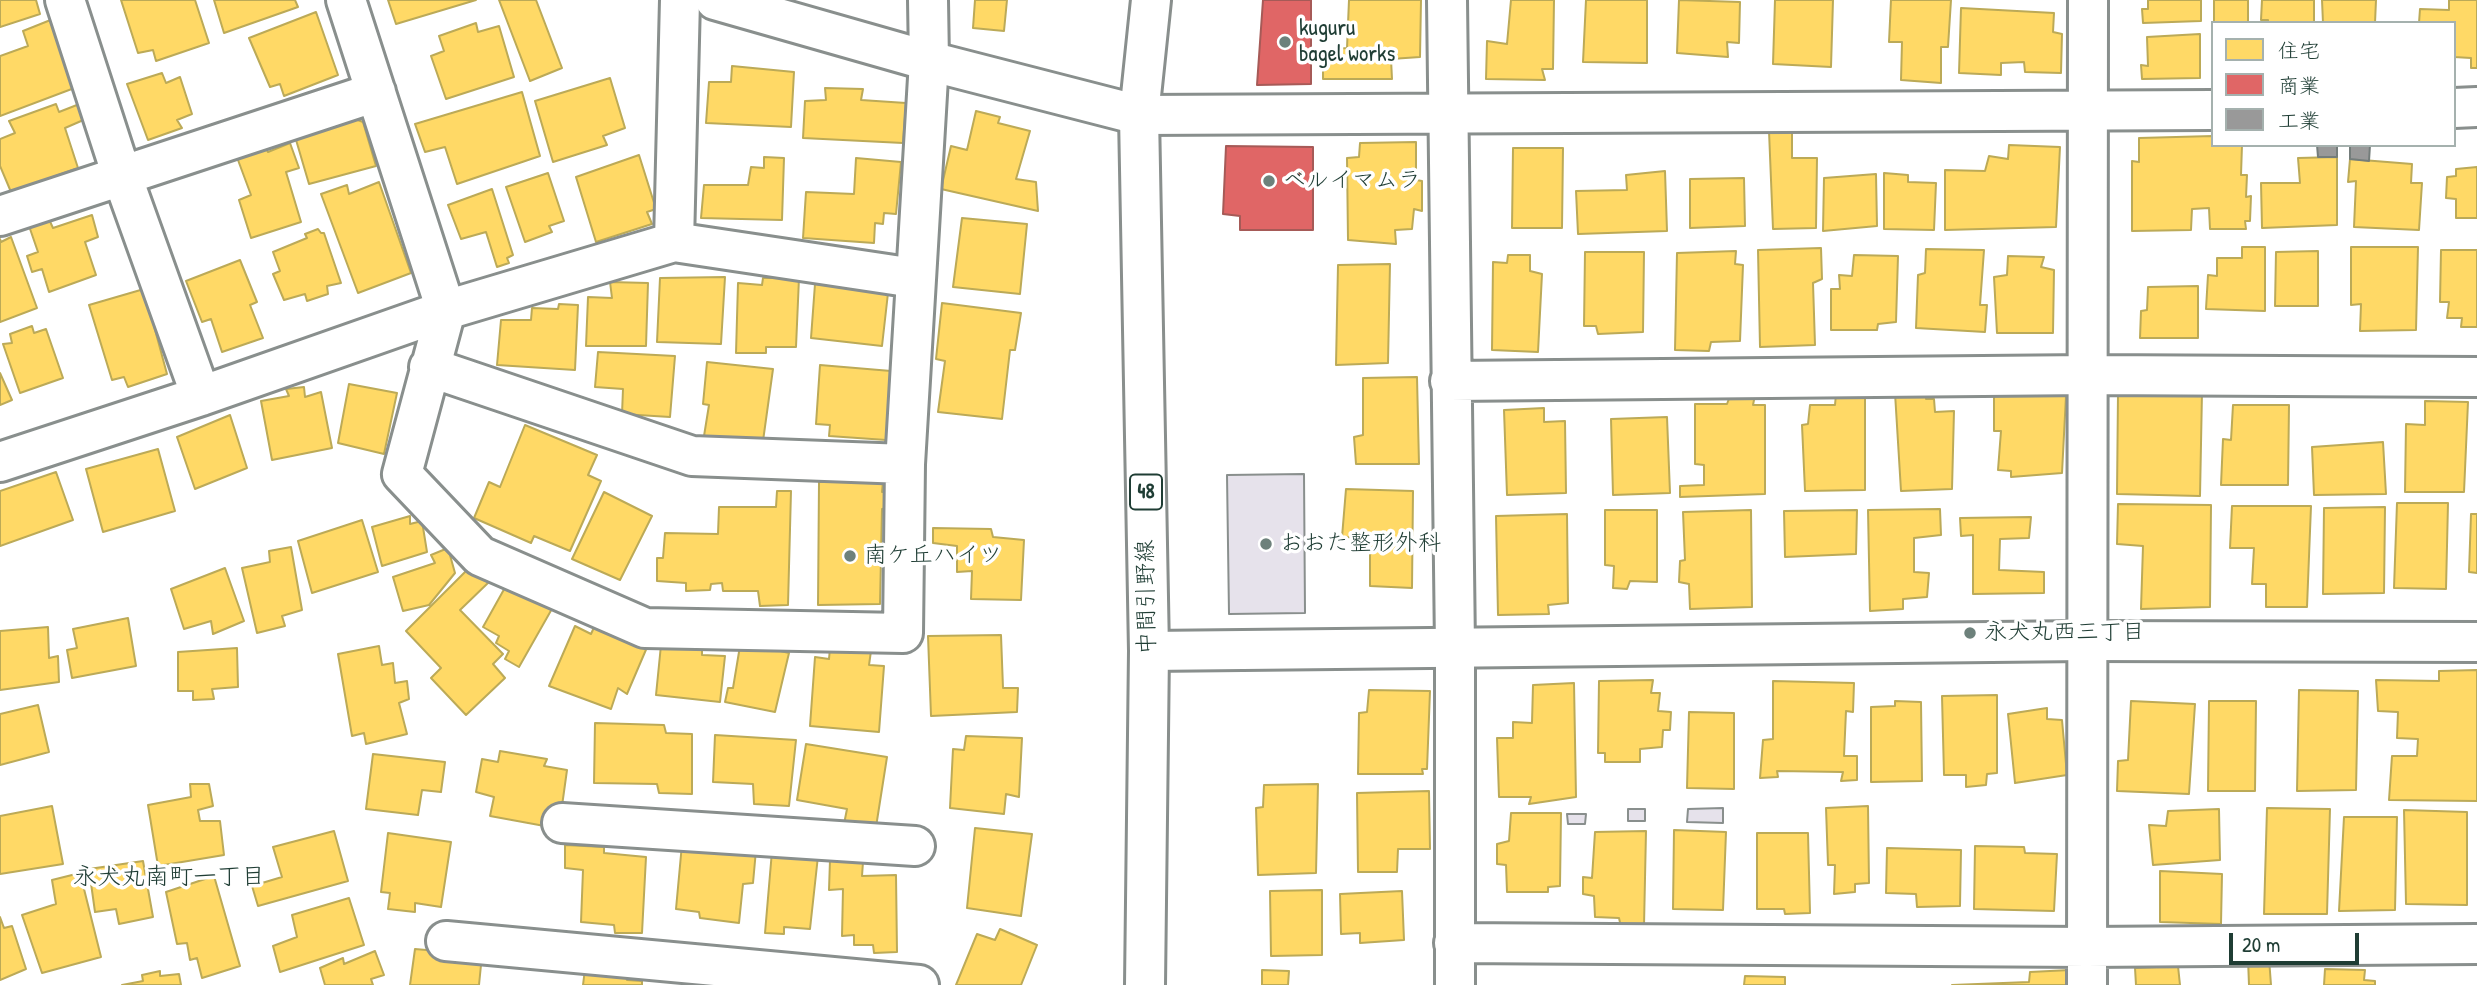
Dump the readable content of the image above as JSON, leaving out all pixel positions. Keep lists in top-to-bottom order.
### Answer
{
  "streets": {
    "street": ["48", "中間引野線"]
  },
  "districts": ["永犬丸南町一丁目"],
  "places": [
    "kuguru bagel works",
    "ベルイマムラ",
    "おおた整形外科",
    "南ケ丘ハイツ",
    "永犬丸西三丁目"
  ],
  "legend": ["住宅", "商業", "工業"],
  "scale_bar": "20 m"
}
